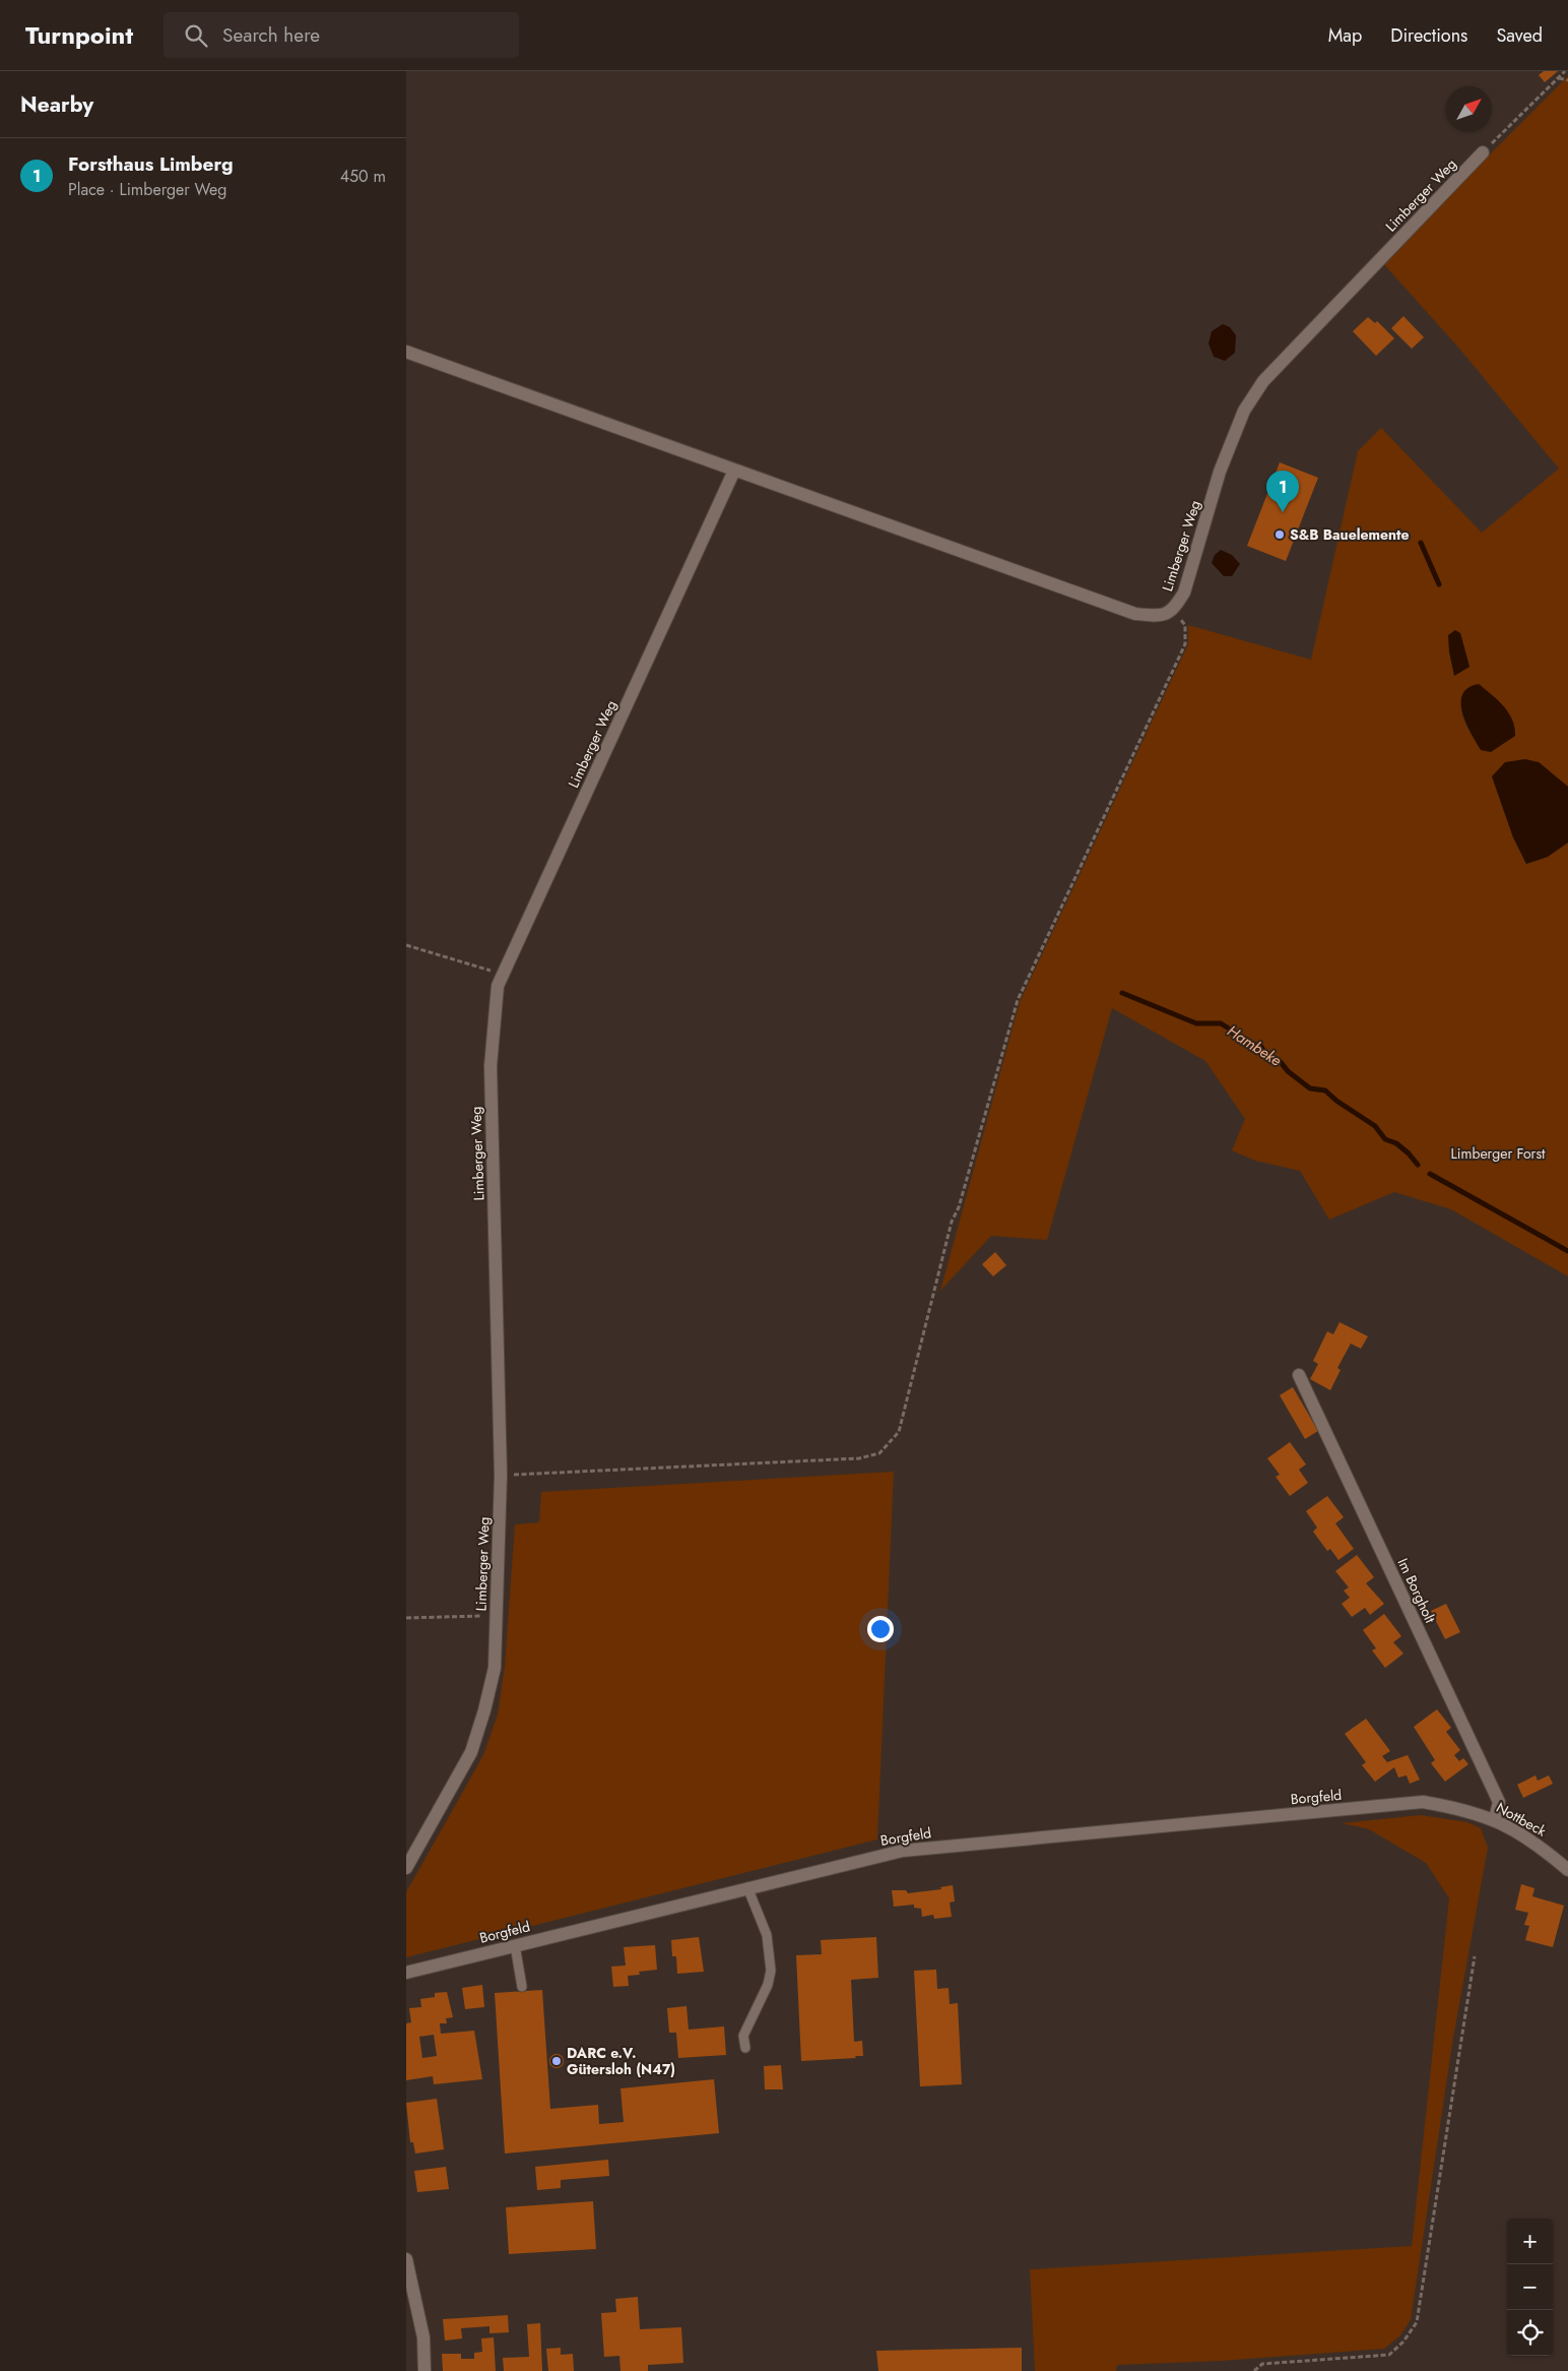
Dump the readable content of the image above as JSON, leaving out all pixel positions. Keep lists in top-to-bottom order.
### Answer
{
  "streets": {
    "street": [
      "Limberger Weg",
      "Im Borgholt",
      "Borgfeld",
      "Nottbeck"
    ]
  },
  "crossings": [
    ["Im Borgholt", "Nottbeck"],
    ["Borgfeld", "Nottbeck"]
  ],
  "water": ["Hambeke"],
  "parks": ["Limberger Forst"],
  "places": ["S&B Bauelemente", "DARC e.V. Gütersloh (N47)"],
  "north": "top right",
  "page": {
    "header": "Turnpoint",
    "search": "Search here",
    "nav": ["Map", "Directions", "Saved"],
    "heading": "Nearby",
    "list": [
      {
        "mark": "1",
        "name": "Forsthaus Limberg",
        "note": "Place · Limberger Weg",
        "value": "450 m"
      }
    ],
    "pins": "1",
    "map_buttons": ["+", "−"]
  }
}
